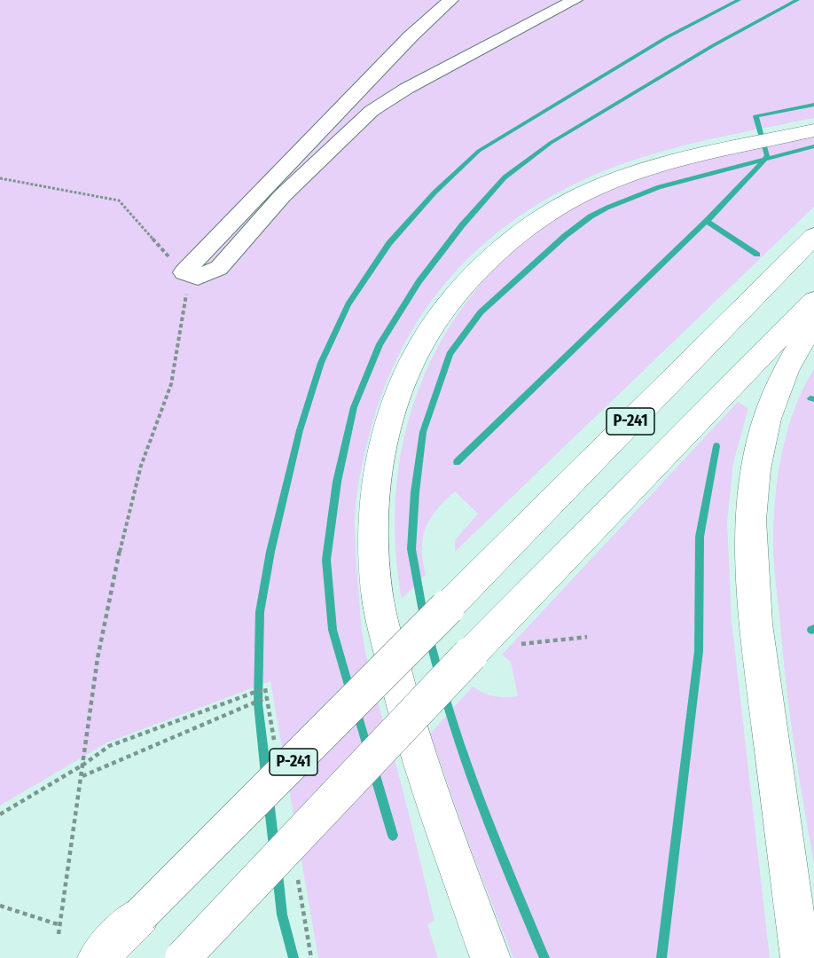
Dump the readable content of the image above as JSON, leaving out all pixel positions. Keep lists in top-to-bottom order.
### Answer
{
  "streets": {
    "main road": ["Р-241"]
  }
}
